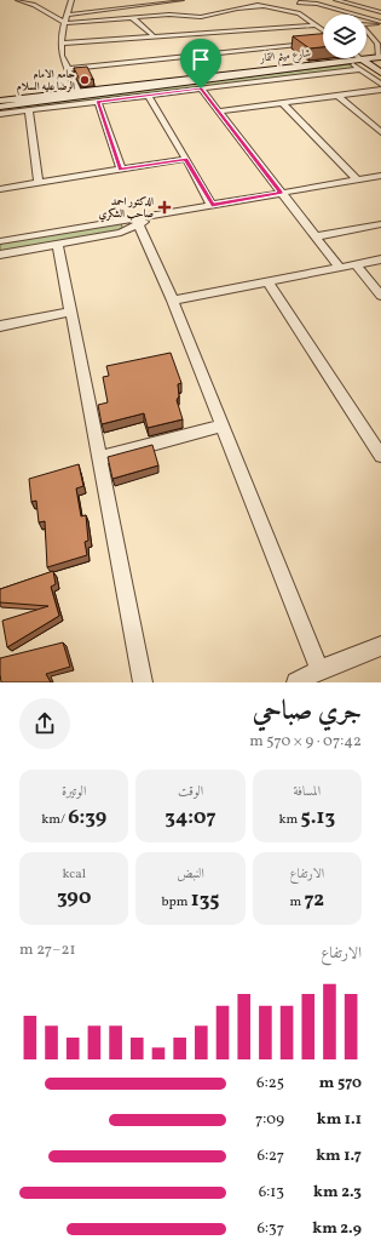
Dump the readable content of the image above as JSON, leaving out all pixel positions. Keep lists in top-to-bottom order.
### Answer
{
  "streets": {
    "street": ["شارع ميثم التمار"]
  },
  "places": {
    "other": ["جامع الامام الرضا عليه السلام"],
    "health": ["الدكتور احمد صاحب الشكري"]
  },
  "page": {
    "heading": ["جري صباحي", "07:42 · 9 × 570 m"],
    "stats": [
      ["المسافة", "5.13 km"],
      ["الوقت", "34:07"],
      ["الوتيرة", "6:39 /km"],
      ["الارتفاع", "72 m"],
      ["النبض", "135 bpm"],
      ["kcal", "390"]
    ],
    "chart": ["الارتفاع", "21–27 m"],
    "list": [
      {
        "name": "570 m",
        "note": "6:25"
      },
      {
        "name": "1.1 km",
        "note": "7:09"
      },
      {
        "name": "1.7 km",
        "note": "6:27"
      },
      {
        "name": "2.3 km",
        "note": "6:13"
      },
      {
        "name": "2.9 km",
        "note": "6:37"
      }
    ]
  }
}
